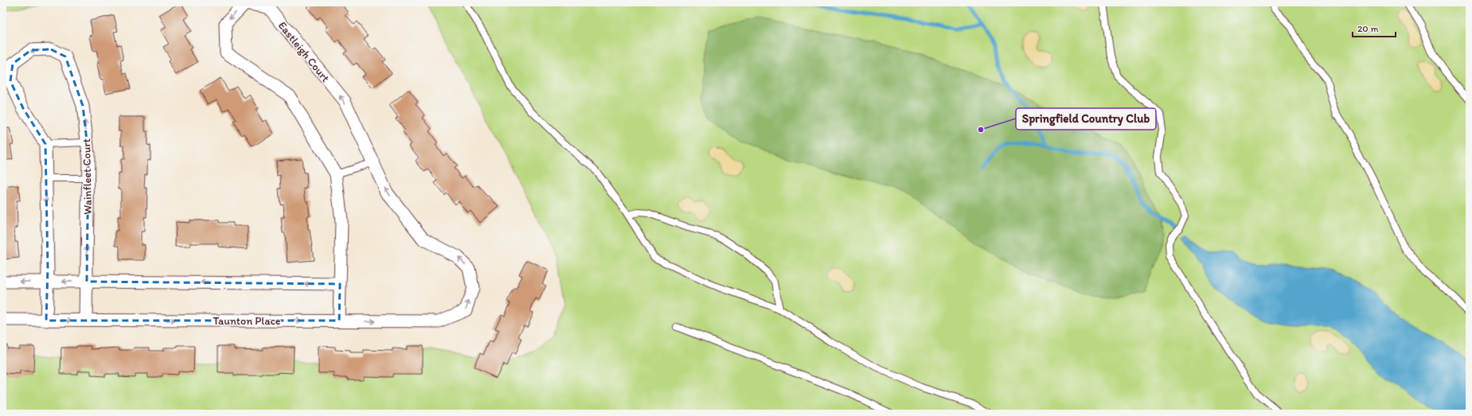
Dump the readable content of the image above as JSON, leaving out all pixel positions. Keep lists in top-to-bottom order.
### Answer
{
  "streets": {
    "street": ["Eastleigh Court", "Wainfleet Court", "Taunton Place"]
  },
  "crossings": [
    ["Eastleigh Court", "Taunton Place"],
    ["Wainfleet Court", "Taunton Place"]
  ],
  "places": ["Springfield Country Club"],
  "scale_bar": "20 m"
}
